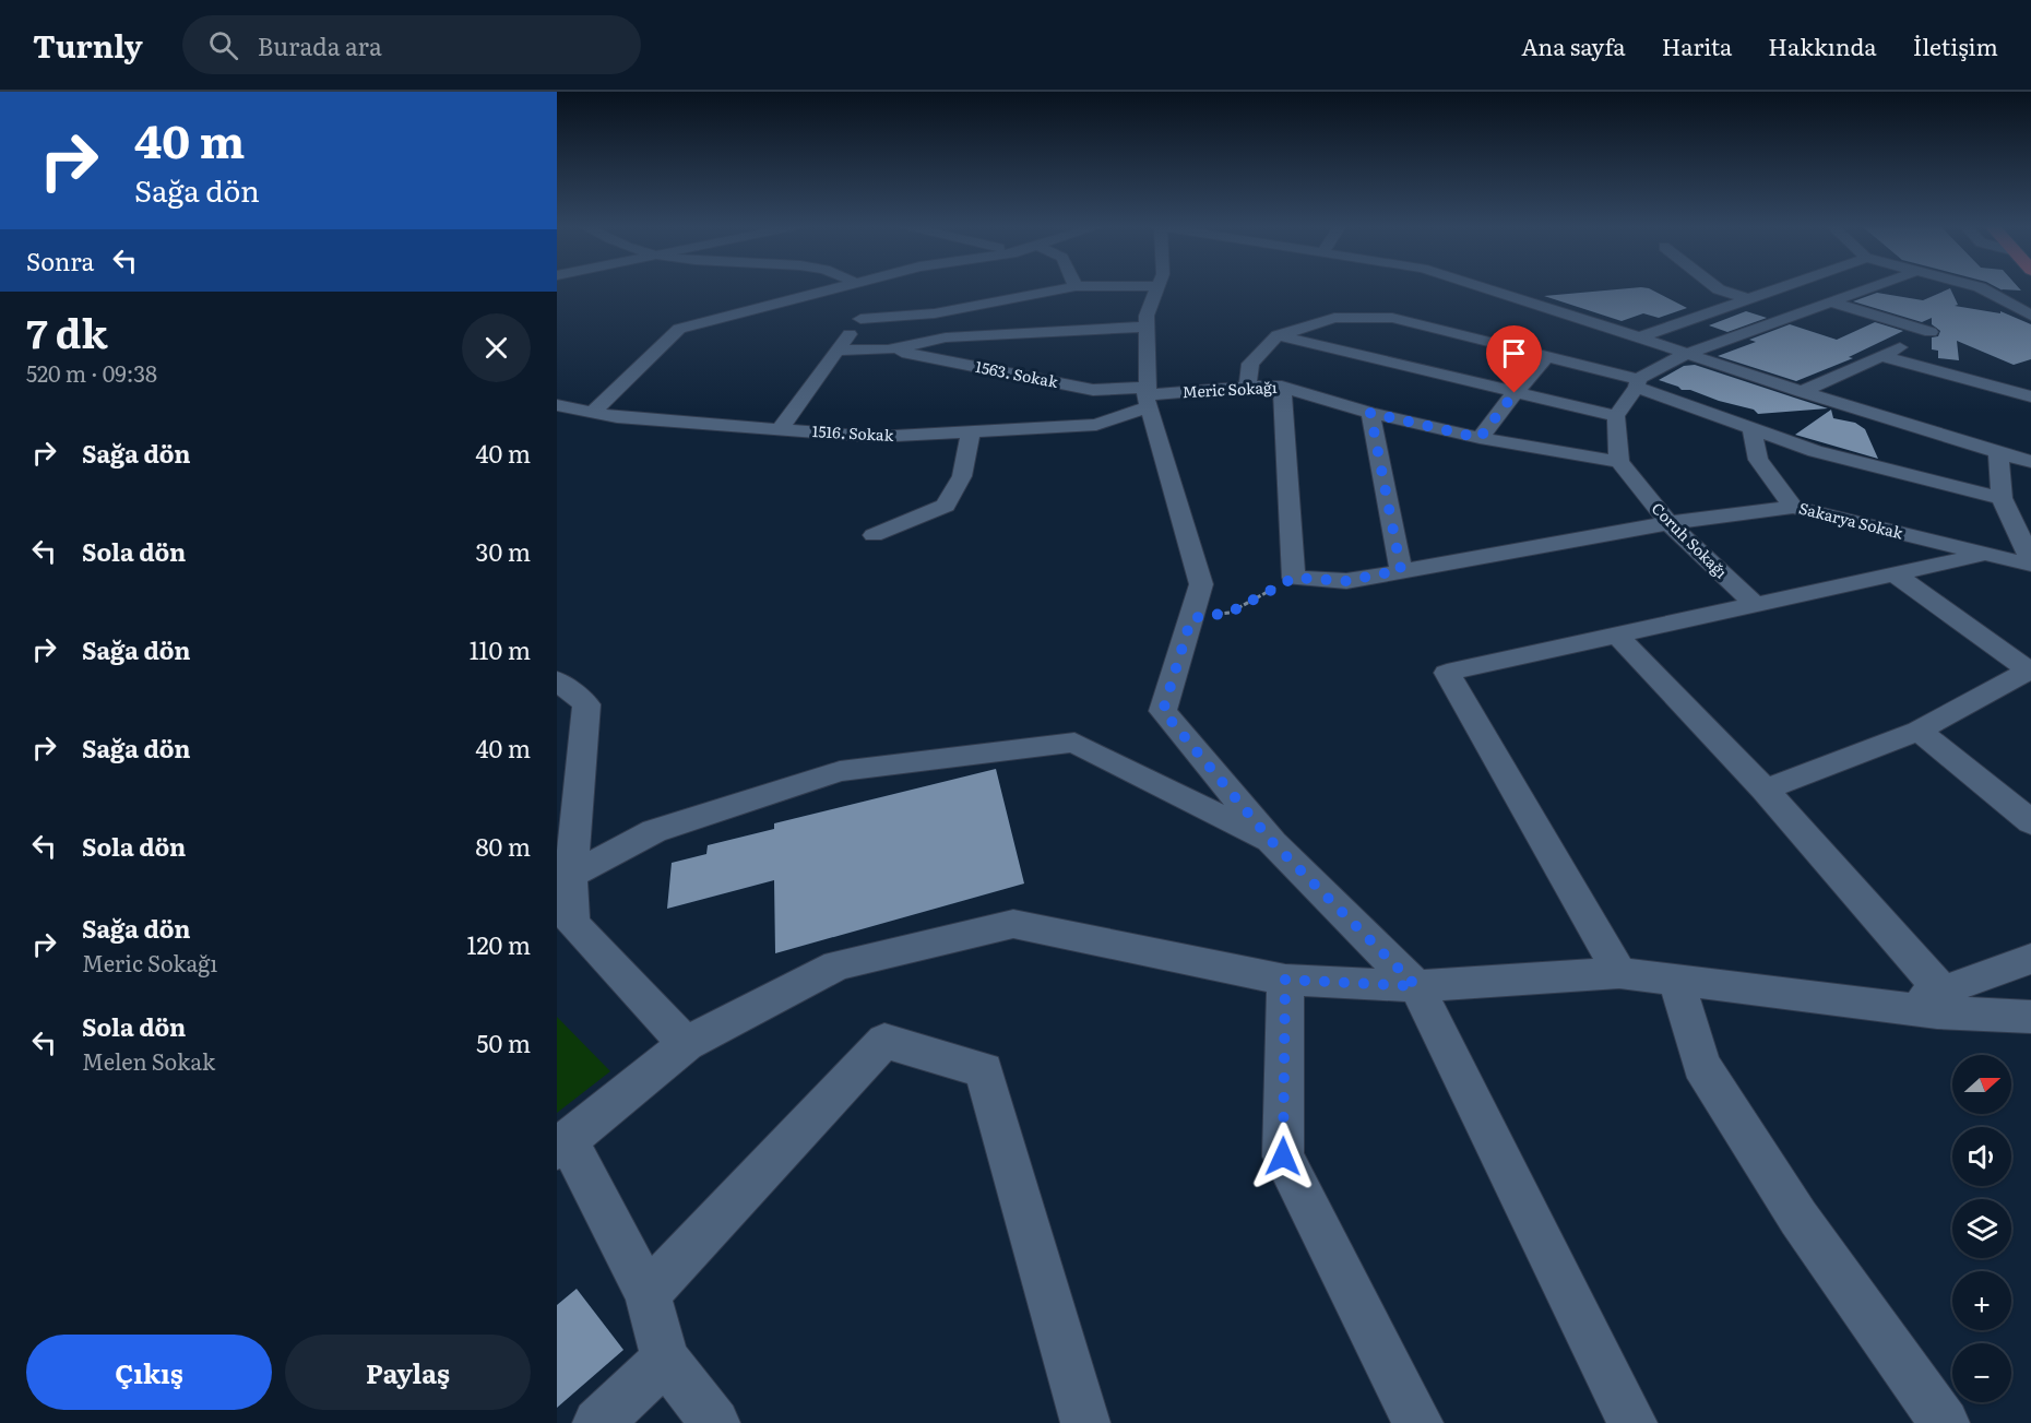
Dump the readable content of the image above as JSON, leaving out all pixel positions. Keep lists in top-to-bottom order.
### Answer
{
  "streets": {
    "street": [
      "1563. Sokak",
      "Meric Sokağı",
      "1516. Sokak",
      "Sakarya Sokak",
      "Coruh Sokağı"
    ]
  },
  "crossings": [
    ["1563. Sokak", "Meric Sokağı"],
    ["1563. Sokak", "1516. Sokak"],
    ["Meric Sokağı", "1516. Sokak"],
    ["Meric Sokağı", "Coruh Sokağı"],
    ["Sakarya Sokak", "Coruh Sokağı"]
  ],
  "north": "right",
  "page": {
    "header": "Turnly",
    "search": "Burada ara",
    "nav": [
      "Ana sayfa",
      "Harita",
      "Hakkında",
      "İletişim"
    ],
    "turn": ["40 m", "Sağa dön"],
    "then": "Sonra",
    "heading": ["7 dk", "520 m · 09:38"],
    "list": [
      {
        "name": "Sağa dön",
        "value": "40 m"
      },
      {
        "name": "Sola dön",
        "value": "30 m"
      },
      {
        "name": "Sağa dön",
        "value": "110 m"
      },
      {
        "name": "Sağa dön",
        "value": "40 m"
      },
      {
        "name": "Sola dön",
        "value": "80 m"
      },
      {
        "name": "Sağa dön",
        "note": "Meric Sokağı",
        "value": "120 m"
      },
      {
        "name": "Sola dön",
        "note": "Melen Sokak",
        "value": "50 m"
      }
    ],
    "map_buttons": ["+", "−"],
    "buttons": ["Çıkış", "Paylaş"]
  }
}
